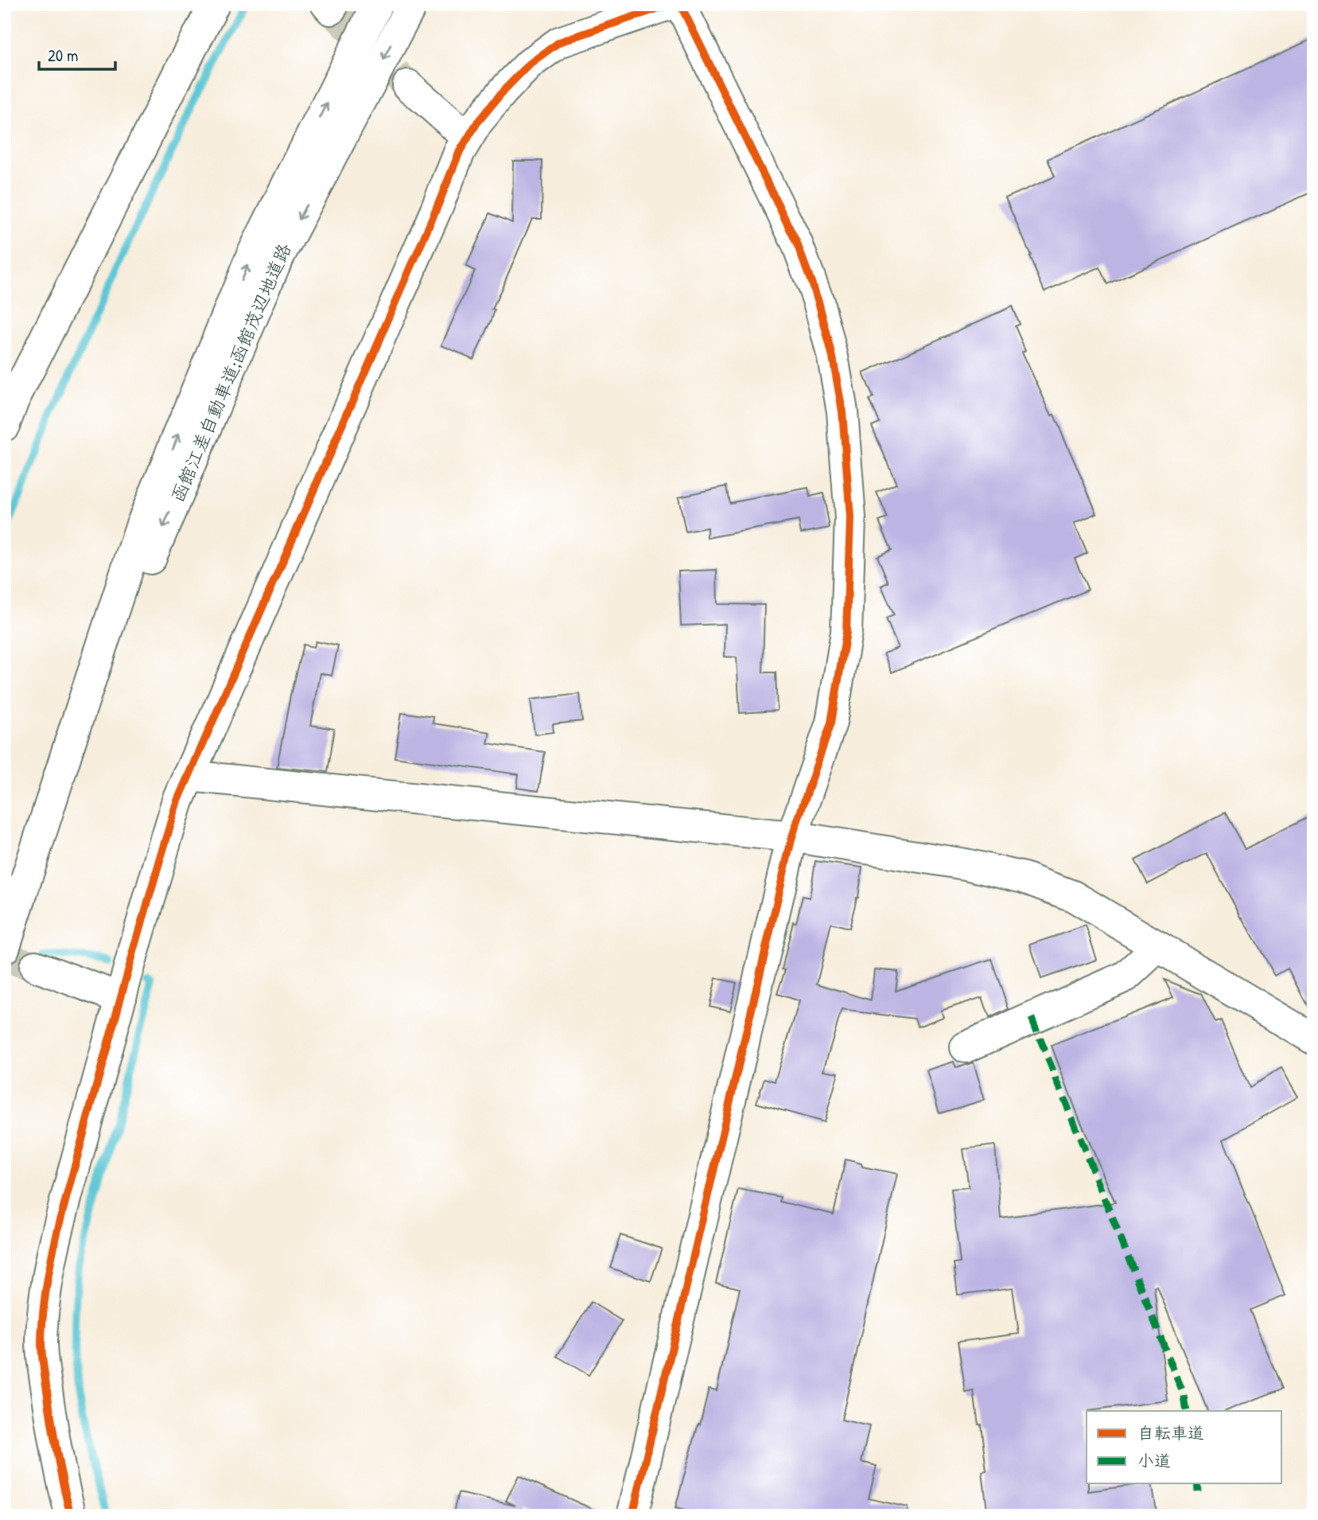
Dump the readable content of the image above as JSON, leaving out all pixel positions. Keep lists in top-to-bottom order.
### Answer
{
  "streets": {
    "main road": ["函館江差自動車道;函館茂辺地道路"]
  },
  "legend": ["自転車道", "小道"],
  "scale_bar": "20 m"
}
